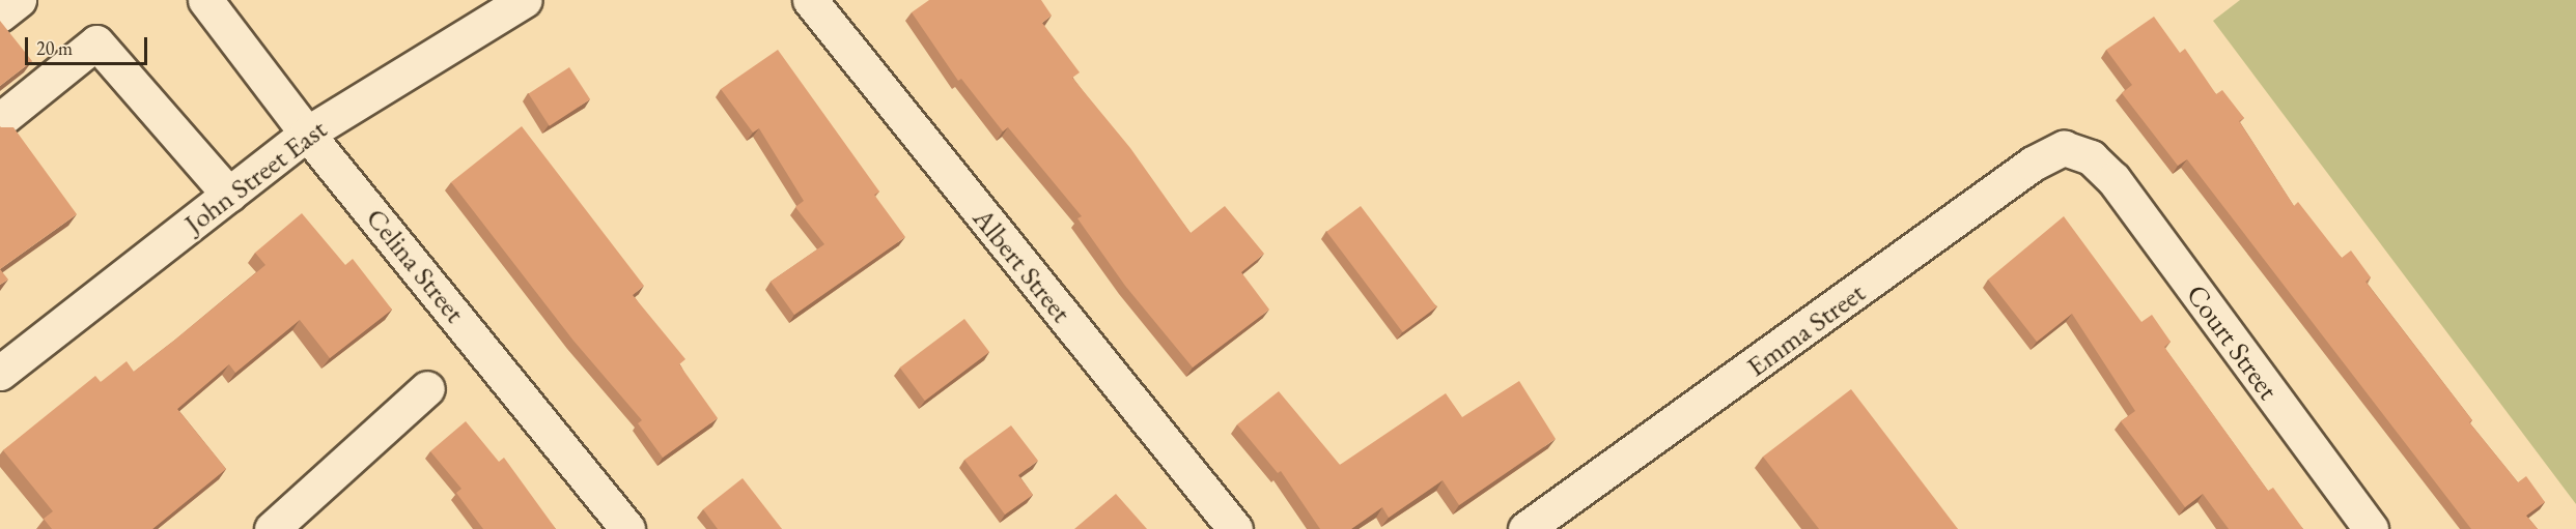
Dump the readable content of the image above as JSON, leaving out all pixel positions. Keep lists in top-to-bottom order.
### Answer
{
  "streets": {
    "street": [
      "John Street East",
      "Celina Street",
      "Albert Street",
      "Emma Street",
      "Court Street"
    ]
  },
  "crossings": [
    ["John Street East", "Celina Street"],
    ["Emma Street", "Court Street"]
  ],
  "scale_bar": "20 m"
}
